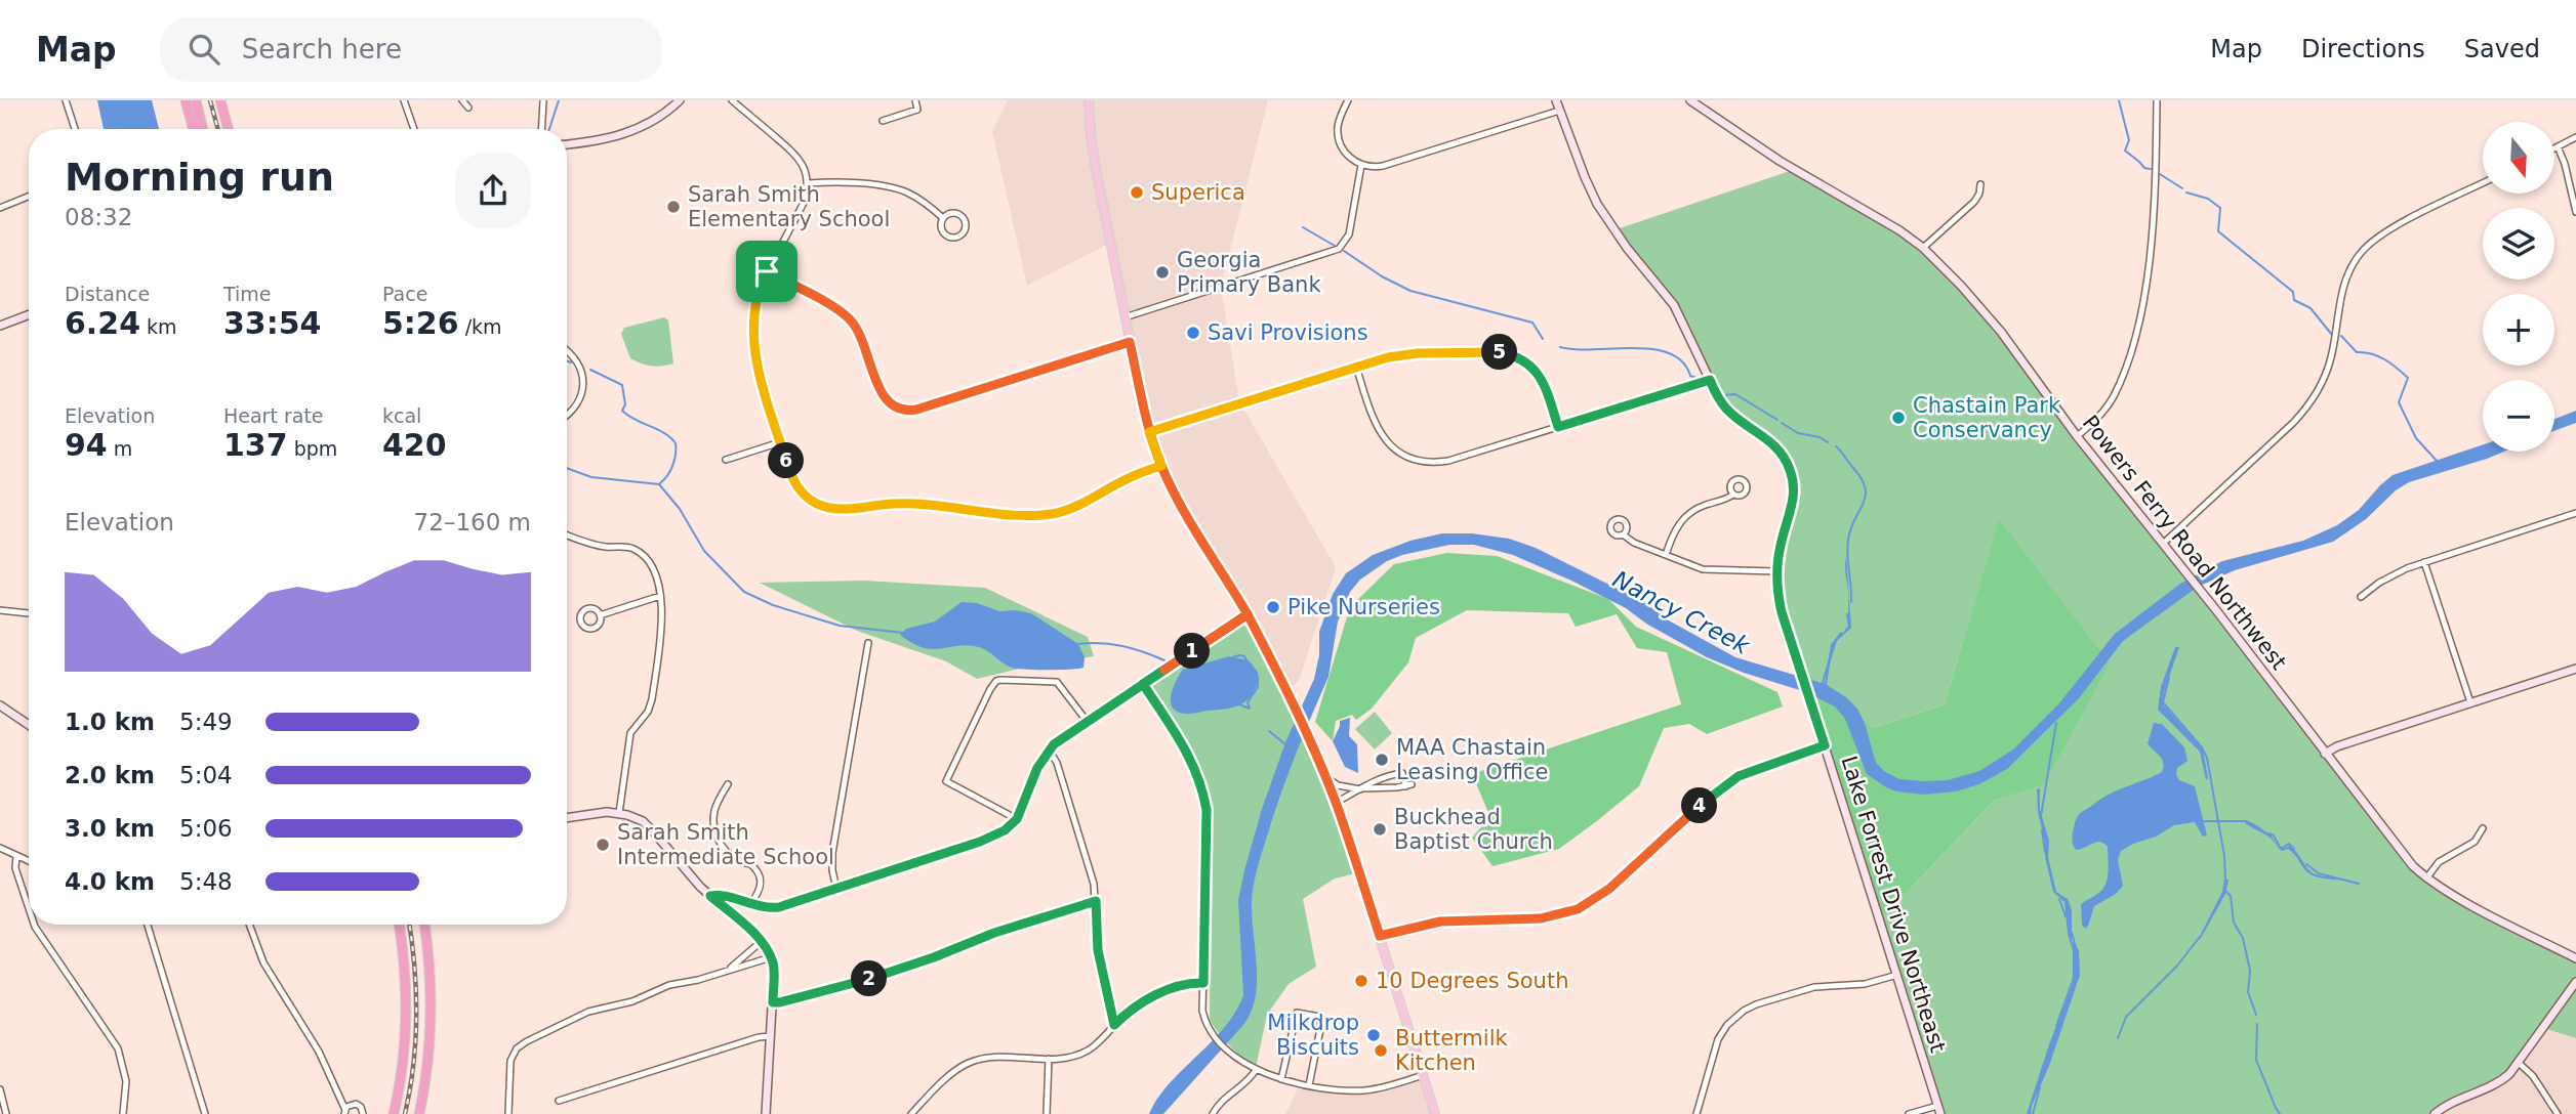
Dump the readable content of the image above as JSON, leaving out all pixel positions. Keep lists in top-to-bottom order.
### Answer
{
  "streets": {
    "street": ["Powers Ferry Road Northwest", "Lake Forrest Drive Northeast"]
  },
  "water": ["Nancy Creek"],
  "places": [
    "Superica",
    "Sarah Smith Elementary School",
    "Georgia Primary Bank",
    "Savi Provisions",
    "Chastain Park Conservancy",
    "Pike Nurseries",
    "MAA Chastain Leasing Office",
    "Buckhead Baptist Church",
    "Sarah Smith Intermediate School",
    "10 Degrees South",
    "Milkdrop Biscuits",
    "Buttermilk Kitchen"
  ],
  "north": "bottom",
  "page": {
    "header": "Map",
    "search": "Search here",
    "nav": ["Map", "Directions", "Saved"],
    "map_buttons": ["+", "−"],
    "heading": ["Morning run", "08:32"],
    "stats": [
      ["Distance", "6.24 km"],
      ["Time", "33:54"],
      ["Pace", "5:26 /km"],
      ["Elevation", "94 m"],
      ["Heart rate", "137 bpm"],
      ["kcal", "420"]
    ],
    "pins": [
      "5",
      "6",
      "1",
      "4",
      "2"
    ],
    "chart": ["Elevation", "72–160 m"],
    "list": [
      {
        "name": "1.0 km",
        "note": "5:49"
      },
      {
        "name": "2.0 km",
        "note": "5:04"
      },
      {
        "name": "3.0 km",
        "note": "5:06"
      },
      {
        "name": "4.0 km",
        "note": "5:48"
      }
    ]
  }
}
